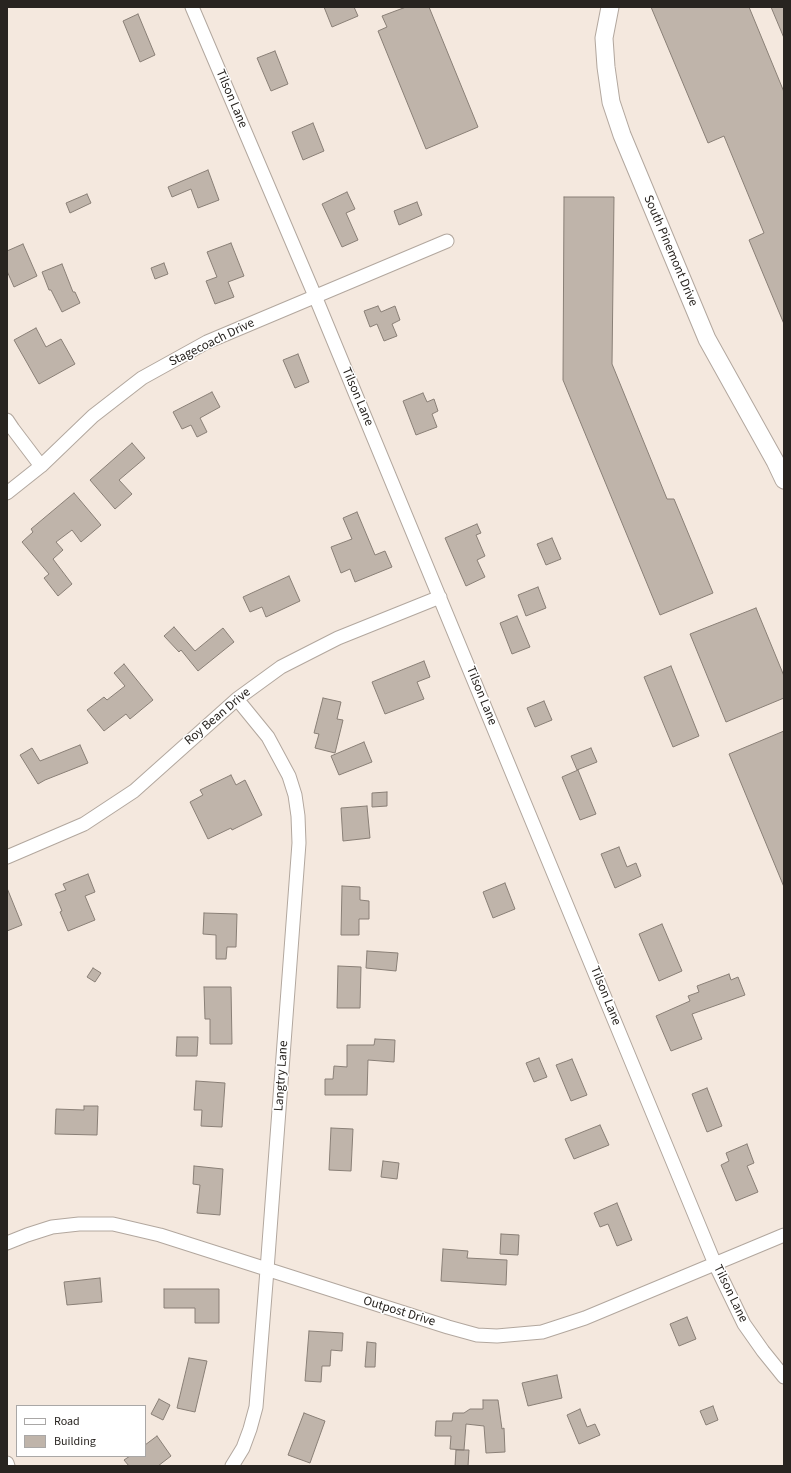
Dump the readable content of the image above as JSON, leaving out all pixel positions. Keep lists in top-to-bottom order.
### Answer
{
  "streets": {
    "street": [
      "Tilson Lane",
      "South Pinemont Drive",
      "Stagecoach Drive",
      "Roy Bean Drive",
      "Langtry Lane",
      "Outpost Drive"
    ]
  },
  "crossings": [
    ["Tilson Lane", "Stagecoach Drive"],
    ["Tilson Lane", "Roy Bean Drive"],
    ["Tilson Lane", "Outpost Drive"],
    ["Roy Bean Drive", "Langtry Lane"],
    ["Langtry Lane", "Outpost Drive"]
  ],
  "legend": ["Road", "Building"]
}
